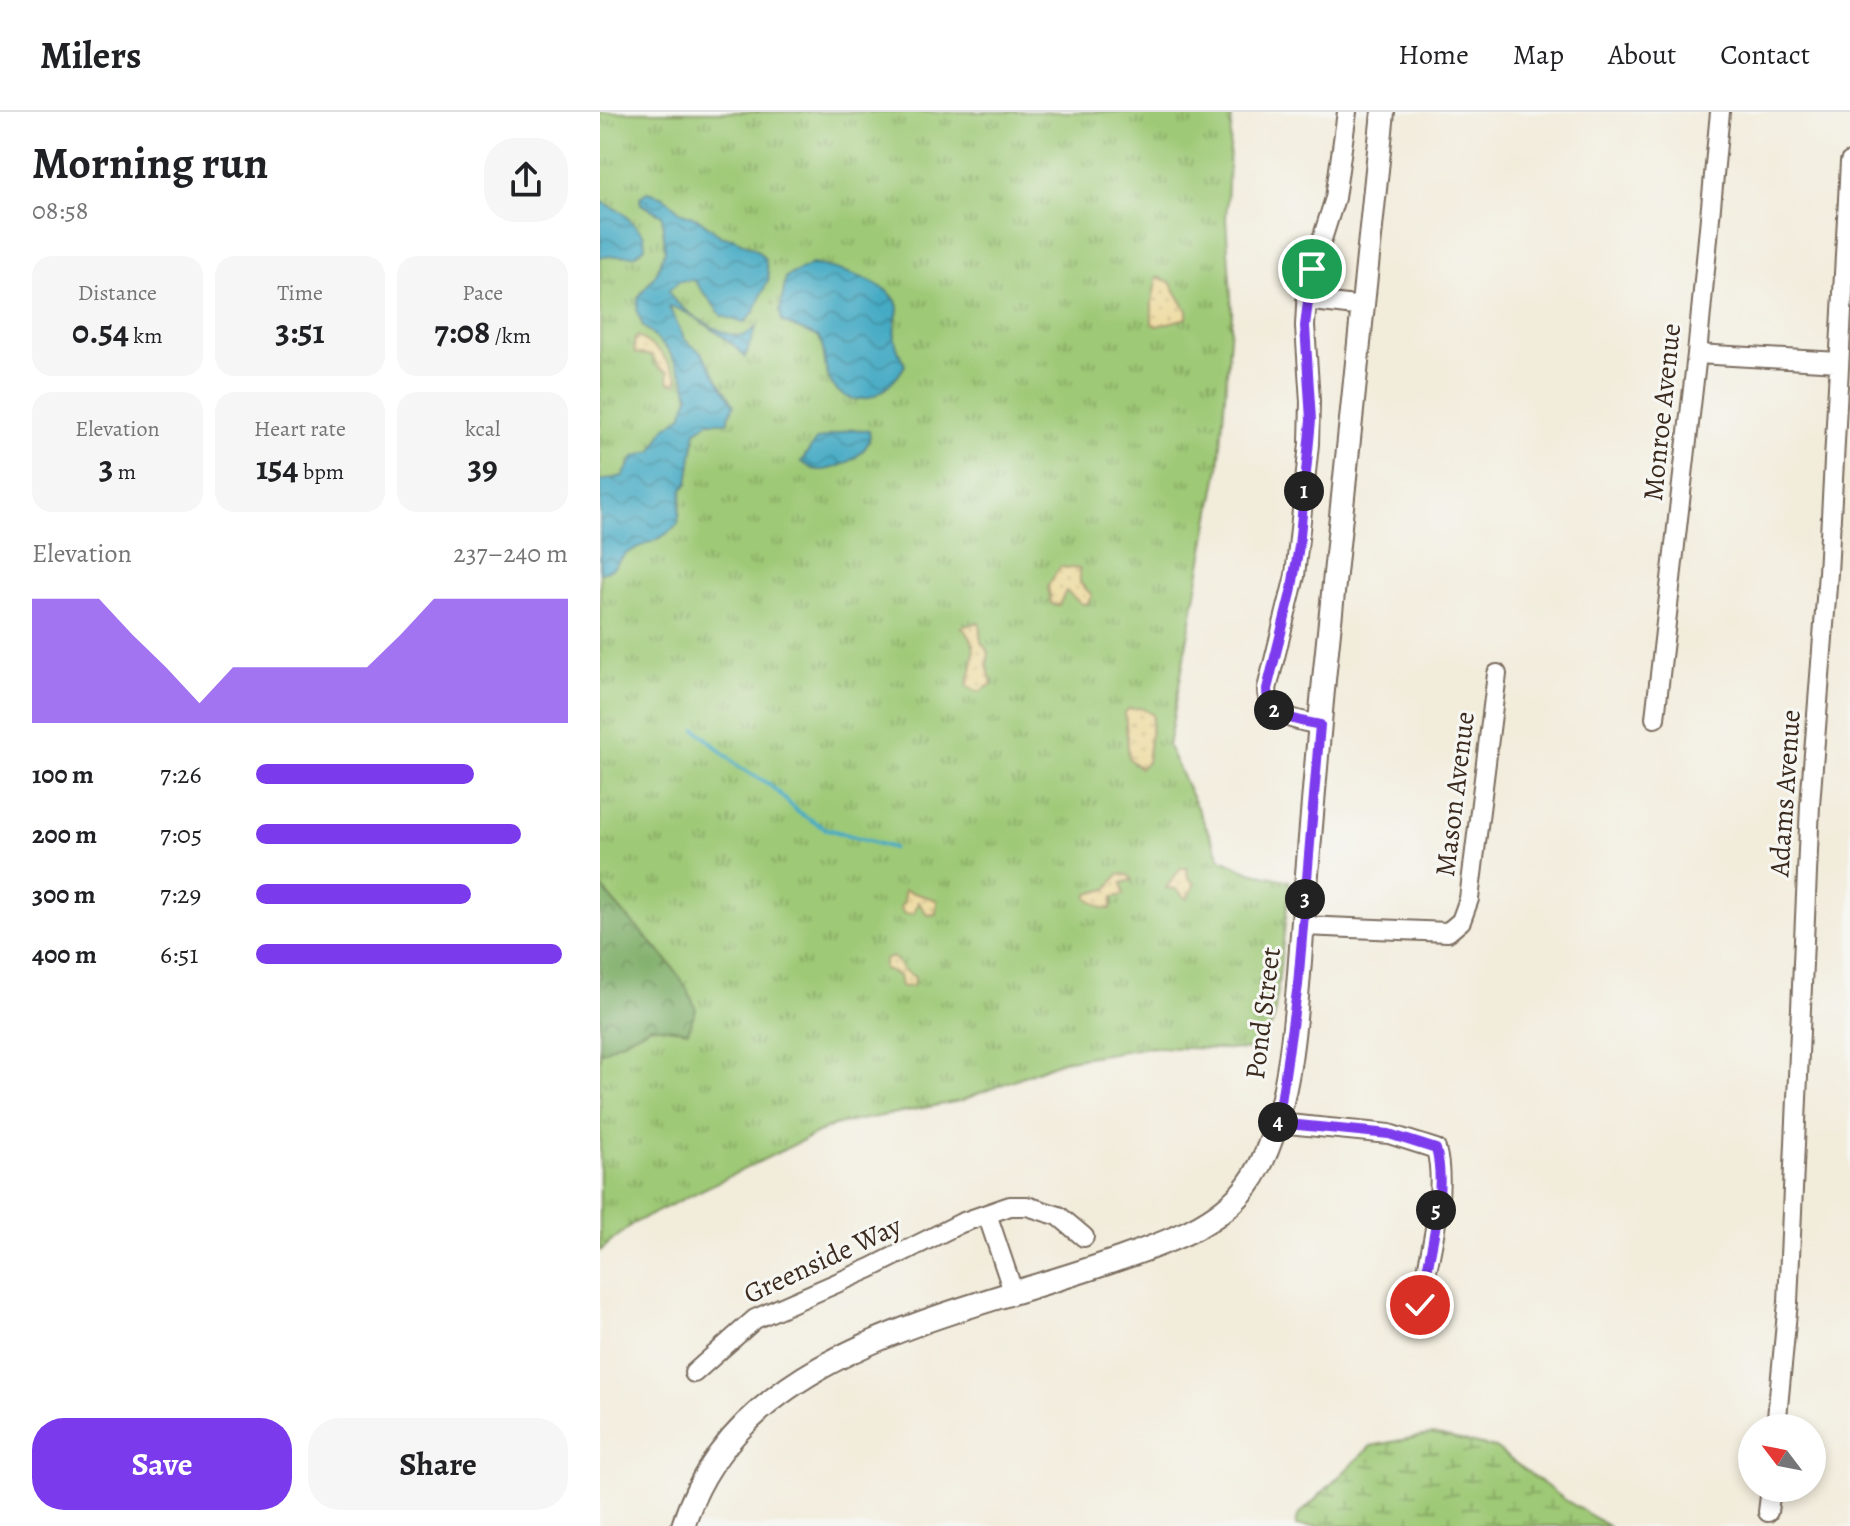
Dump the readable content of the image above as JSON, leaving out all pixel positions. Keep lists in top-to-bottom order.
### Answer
{
  "streets": {
    "street": [
      "Monroe Avenue",
      "Adams Avenue",
      "Mason Avenue",
      "Pond Street",
      "Greenside Way"
    ]
  },
  "crossings": [
    ["Mason Avenue", "Pond Street"]
  ],
  "north": "top left",
  "page": {
    "header": "Milers",
    "nav": [
      "Home",
      "Map",
      "About",
      "Contact"
    ],
    "heading": ["Morning run", "08:58"],
    "stats": [
      ["Distance", "0.54 km"],
      ["Time", "3:51"],
      ["Pace", "7:08 /km"],
      ["Elevation", "3 m"],
      ["Heart rate", "154 bpm"],
      ["kcal", "39"]
    ],
    "pins": [
      "1",
      "2",
      "3",
      "4",
      "5"
    ],
    "chart": ["Elevation", "237–240 m"],
    "list": [
      {
        "name": "100 m",
        "note": "7:26"
      },
      {
        "name": "200 m",
        "note": "7:05"
      },
      {
        "name": "300 m",
        "note": "7:29"
      },
      {
        "name": "400 m",
        "note": "6:51"
      }
    ],
    "buttons": ["Save", "Share"]
  }
}
